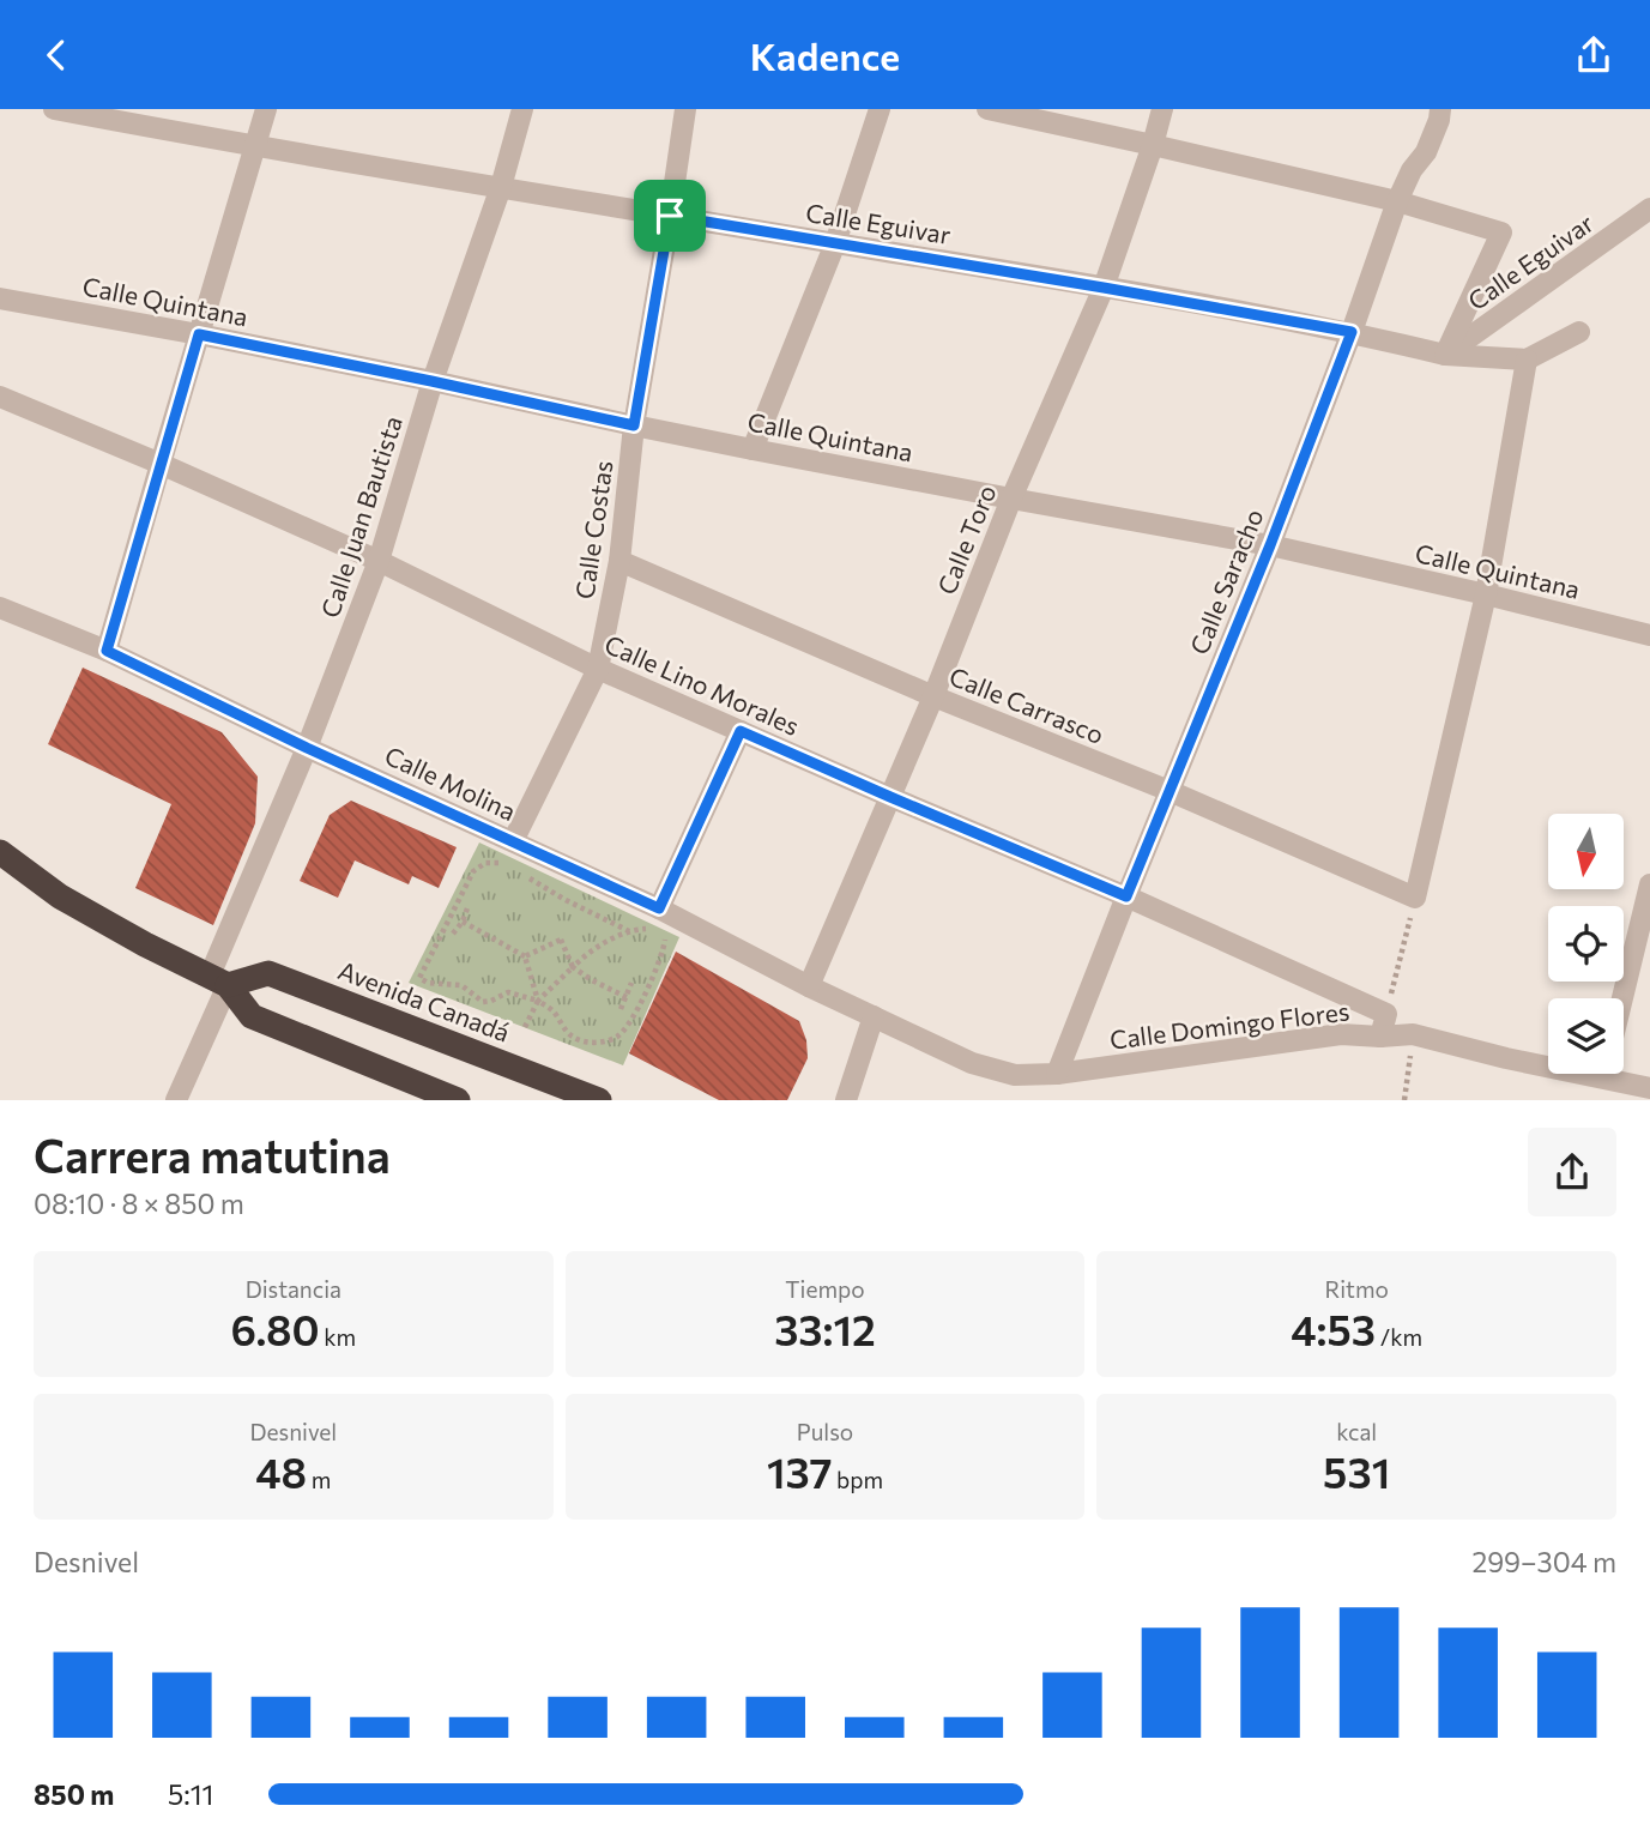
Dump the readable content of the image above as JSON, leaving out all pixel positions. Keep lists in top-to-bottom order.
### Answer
{
  "streets": {
    "highway": ["Avenida Canadá"],
    "street": [
      "Calle Eguivar",
      "Calle Quintana",
      "Calle Juan Bautista",
      "Calle Costas",
      "Calle Toro",
      "Calle Saracho",
      "Calle Lino Morales",
      "Calle Carrasco",
      "Calle Molina",
      "Calle Domingo Flores"
    ]
  },
  "crossings": [
    ["Calle Eguivar", "Calle Juan Bautista"],
    ["Calle Eguivar", "Calle Costas"],
    ["Calle Eguivar", "Calle Toro"],
    ["Calle Eguivar", "Calle Saracho"],
    ["Calle Quintana", "Calle Juan Bautista"],
    ["Calle Quintana", "Calle Costas"],
    ["Calle Quintana", "Calle Toro"],
    ["Calle Quintana", "Calle Saracho"],
    ["Calle Juan Bautista", "Calle Lino Morales"],
    ["Calle Juan Bautista", "Calle Molina"],
    ["Calle Juan Bautista", "Avenida Canadá"],
    ["Calle Costas", "Calle Lino Morales"],
    ["Calle Costas", "Calle Carrasco"],
    ["Calle Costas", "Calle Molina"],
    ["Calle Toro", "Calle Lino Morales"],
    ["Calle Toro", "Calle Carrasco"],
    ["Calle Toro", "Calle Molina"],
    ["Calle Saracho", "Calle Lino Morales"],
    ["Calle Saracho", "Calle Carrasco"],
    ["Calle Saracho", "Calle Domingo Flores"],
    ["Calle Molina", "Calle Domingo Flores"]
  ],
  "north": "bottom",
  "page": {
    "header": "Kadence",
    "heading": ["Carrera matutina", "08:10 · 8 × 850 m"],
    "stats": [
      ["Distancia", "6.80 km"],
      ["Tiempo", "33:12"],
      ["Ritmo", "4:53 /km"],
      ["Desnivel", "48 m"],
      ["Pulso", "137 bpm"],
      ["kcal", "531"]
    ],
    "chart": ["Desnivel", "299–304 m"],
    "list": [
      {
        "name": "850 m",
        "note": "5:11"
      }
    ]
  }
}
